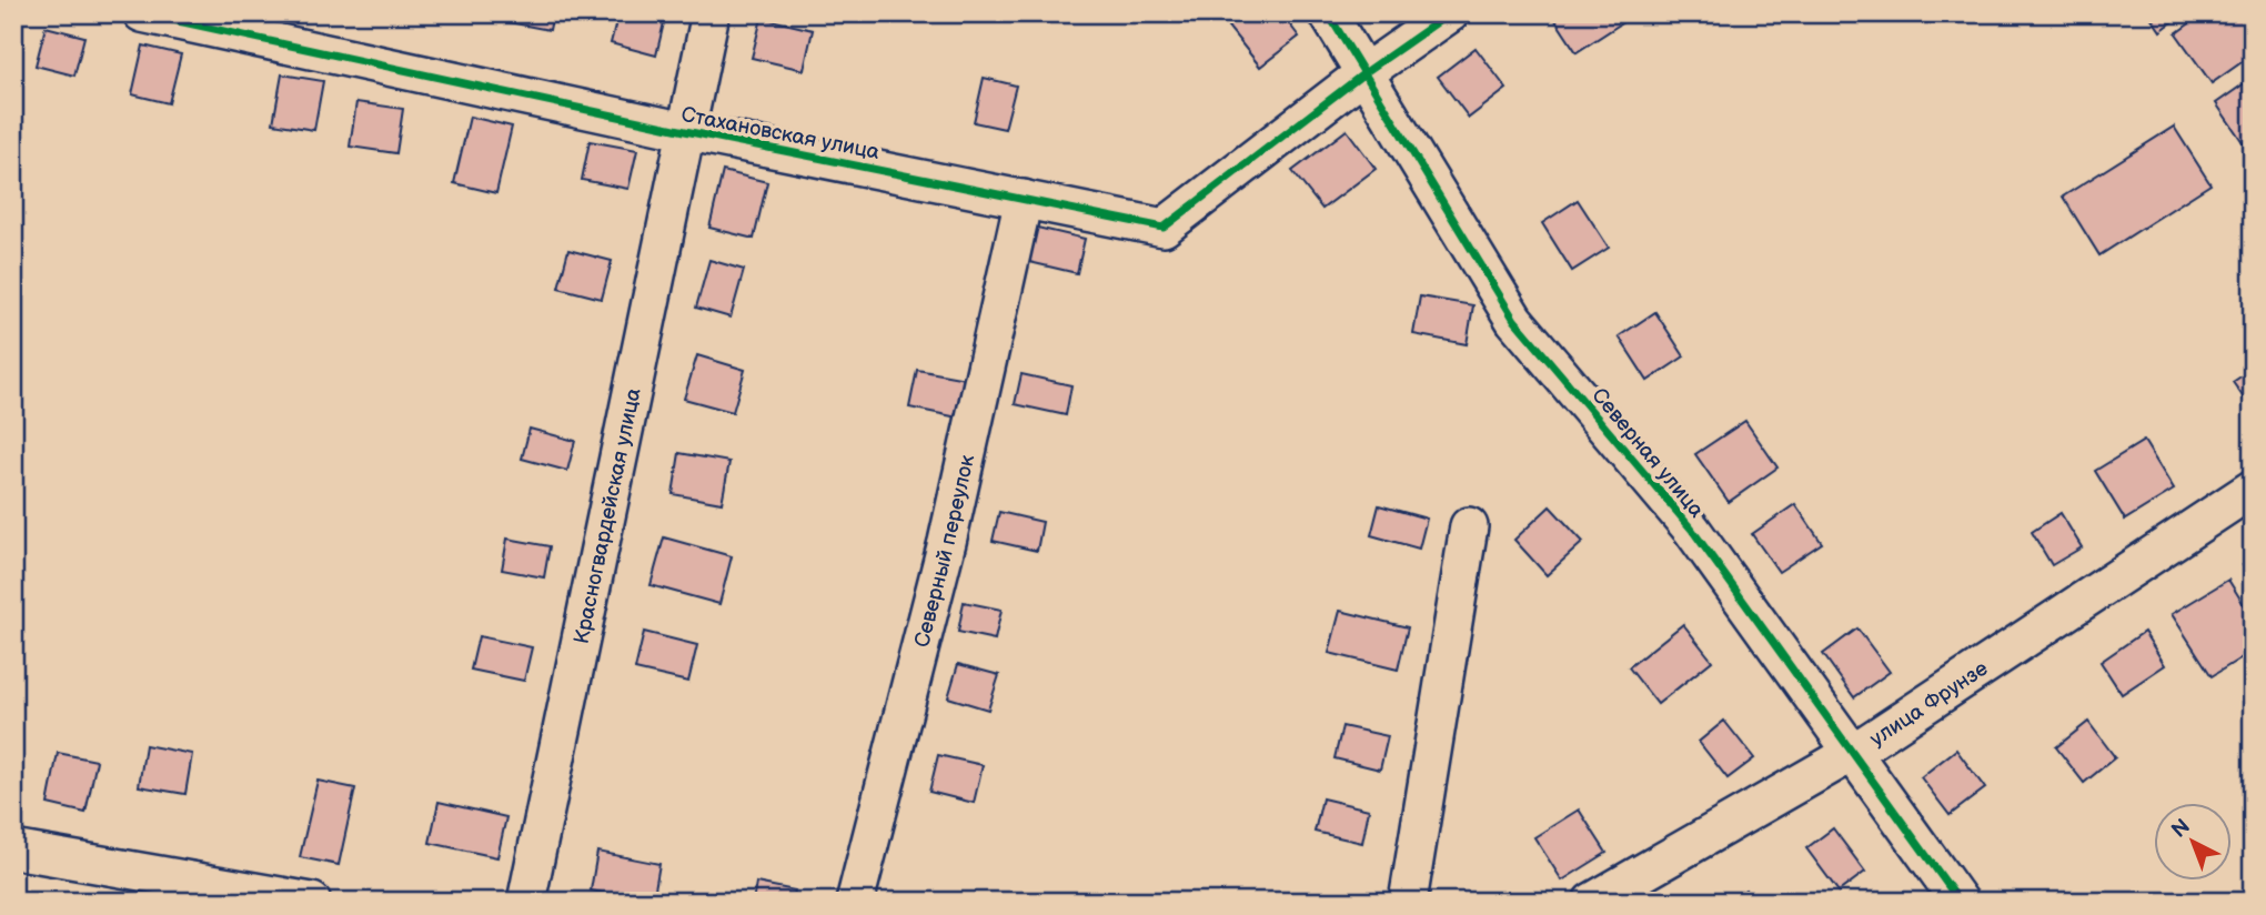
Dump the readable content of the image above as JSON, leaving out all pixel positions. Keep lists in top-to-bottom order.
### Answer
{
  "streets": {
    "street": [
      "Стахановская улица",
      "Северная улица",
      "Красногвардейская улица",
      "Северный переулок",
      "улица Фрунзе"
    ]
  },
  "crossings": [
    ["Стахановская улица", "Северная улица"],
    ["Стахановская улица", "Красногвардейская улица"],
    ["Стахановская улица", "Северный переулок"],
    ["Северная улица", "улица Фрунзе"]
  ],
  "north": "top left"
}
